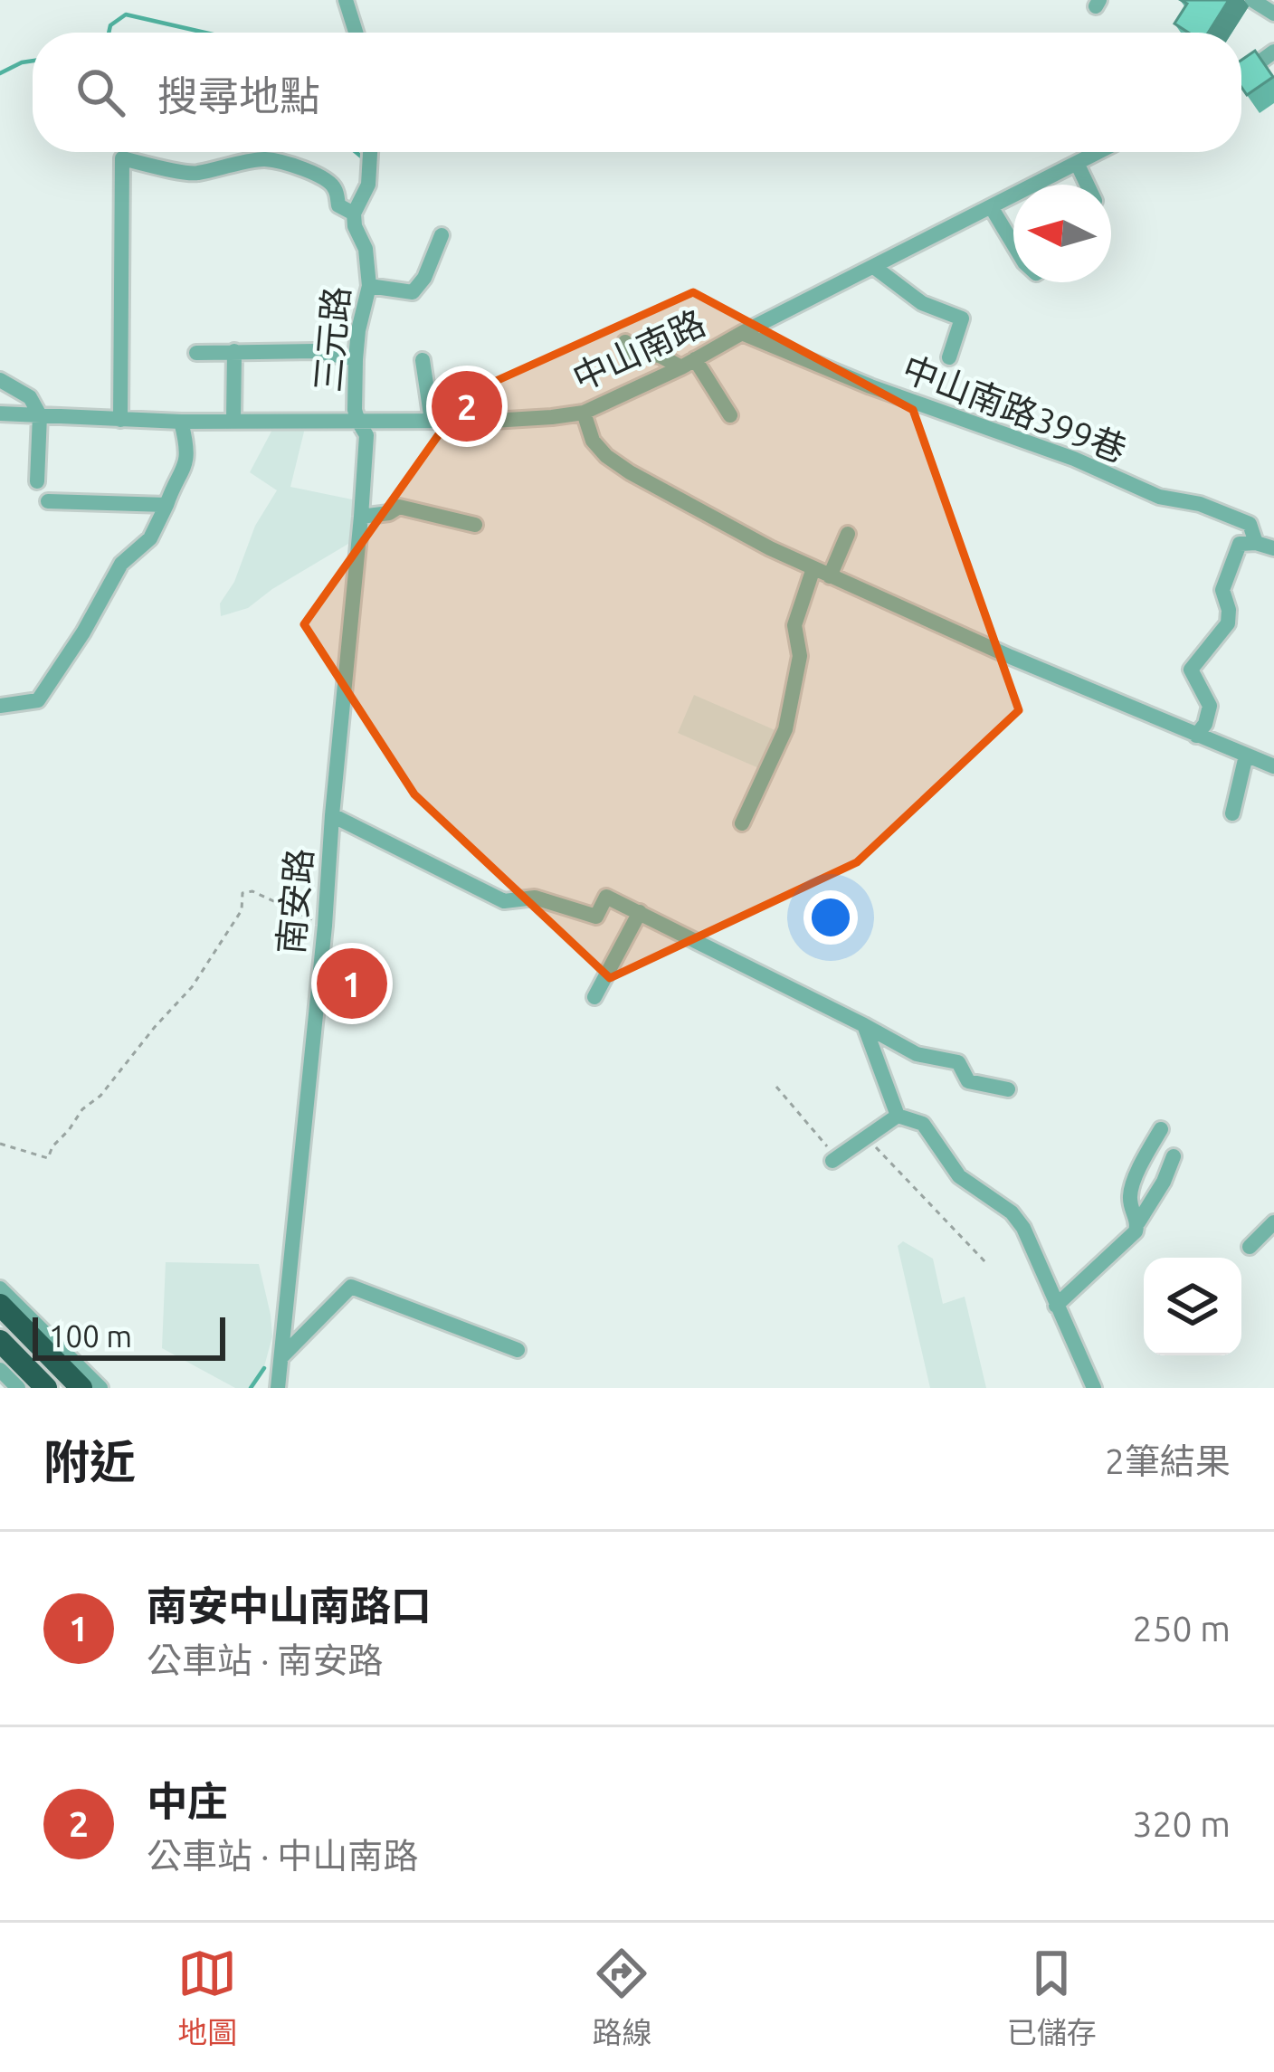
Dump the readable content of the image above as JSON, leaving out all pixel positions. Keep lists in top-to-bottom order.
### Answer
{
  "streets": {
    "street": [
      "三元路",
      "中山南路",
      "中山南路399巷",
      "南安路"
    ]
  },
  "crossings": [
    ["三元路", "中山南路"],
    ["三元路", "南安路"],
    ["中山南路", "中山南路399巷"],
    ["中山南路", "南安路"]
  ],
  "scale_bar": "100 m",
  "north": "left",
  "page": {
    "search": "搜尋地點",
    "pins": ["2", "1"],
    "scale": "100 m",
    "heading": ["附近", "2筆結果"],
    "list": [
      {
        "mark": "1",
        "name": "南安中山南路口",
        "note": "公車站 · 南安路",
        "value": "250 m"
      },
      {
        "mark": "2",
        "name": "中庄",
        "note": "公車站 · 中山南路",
        "value": "320 m"
      }
    ],
    "nav": ["地圖", "路線", "已儲存"]
  }
}
